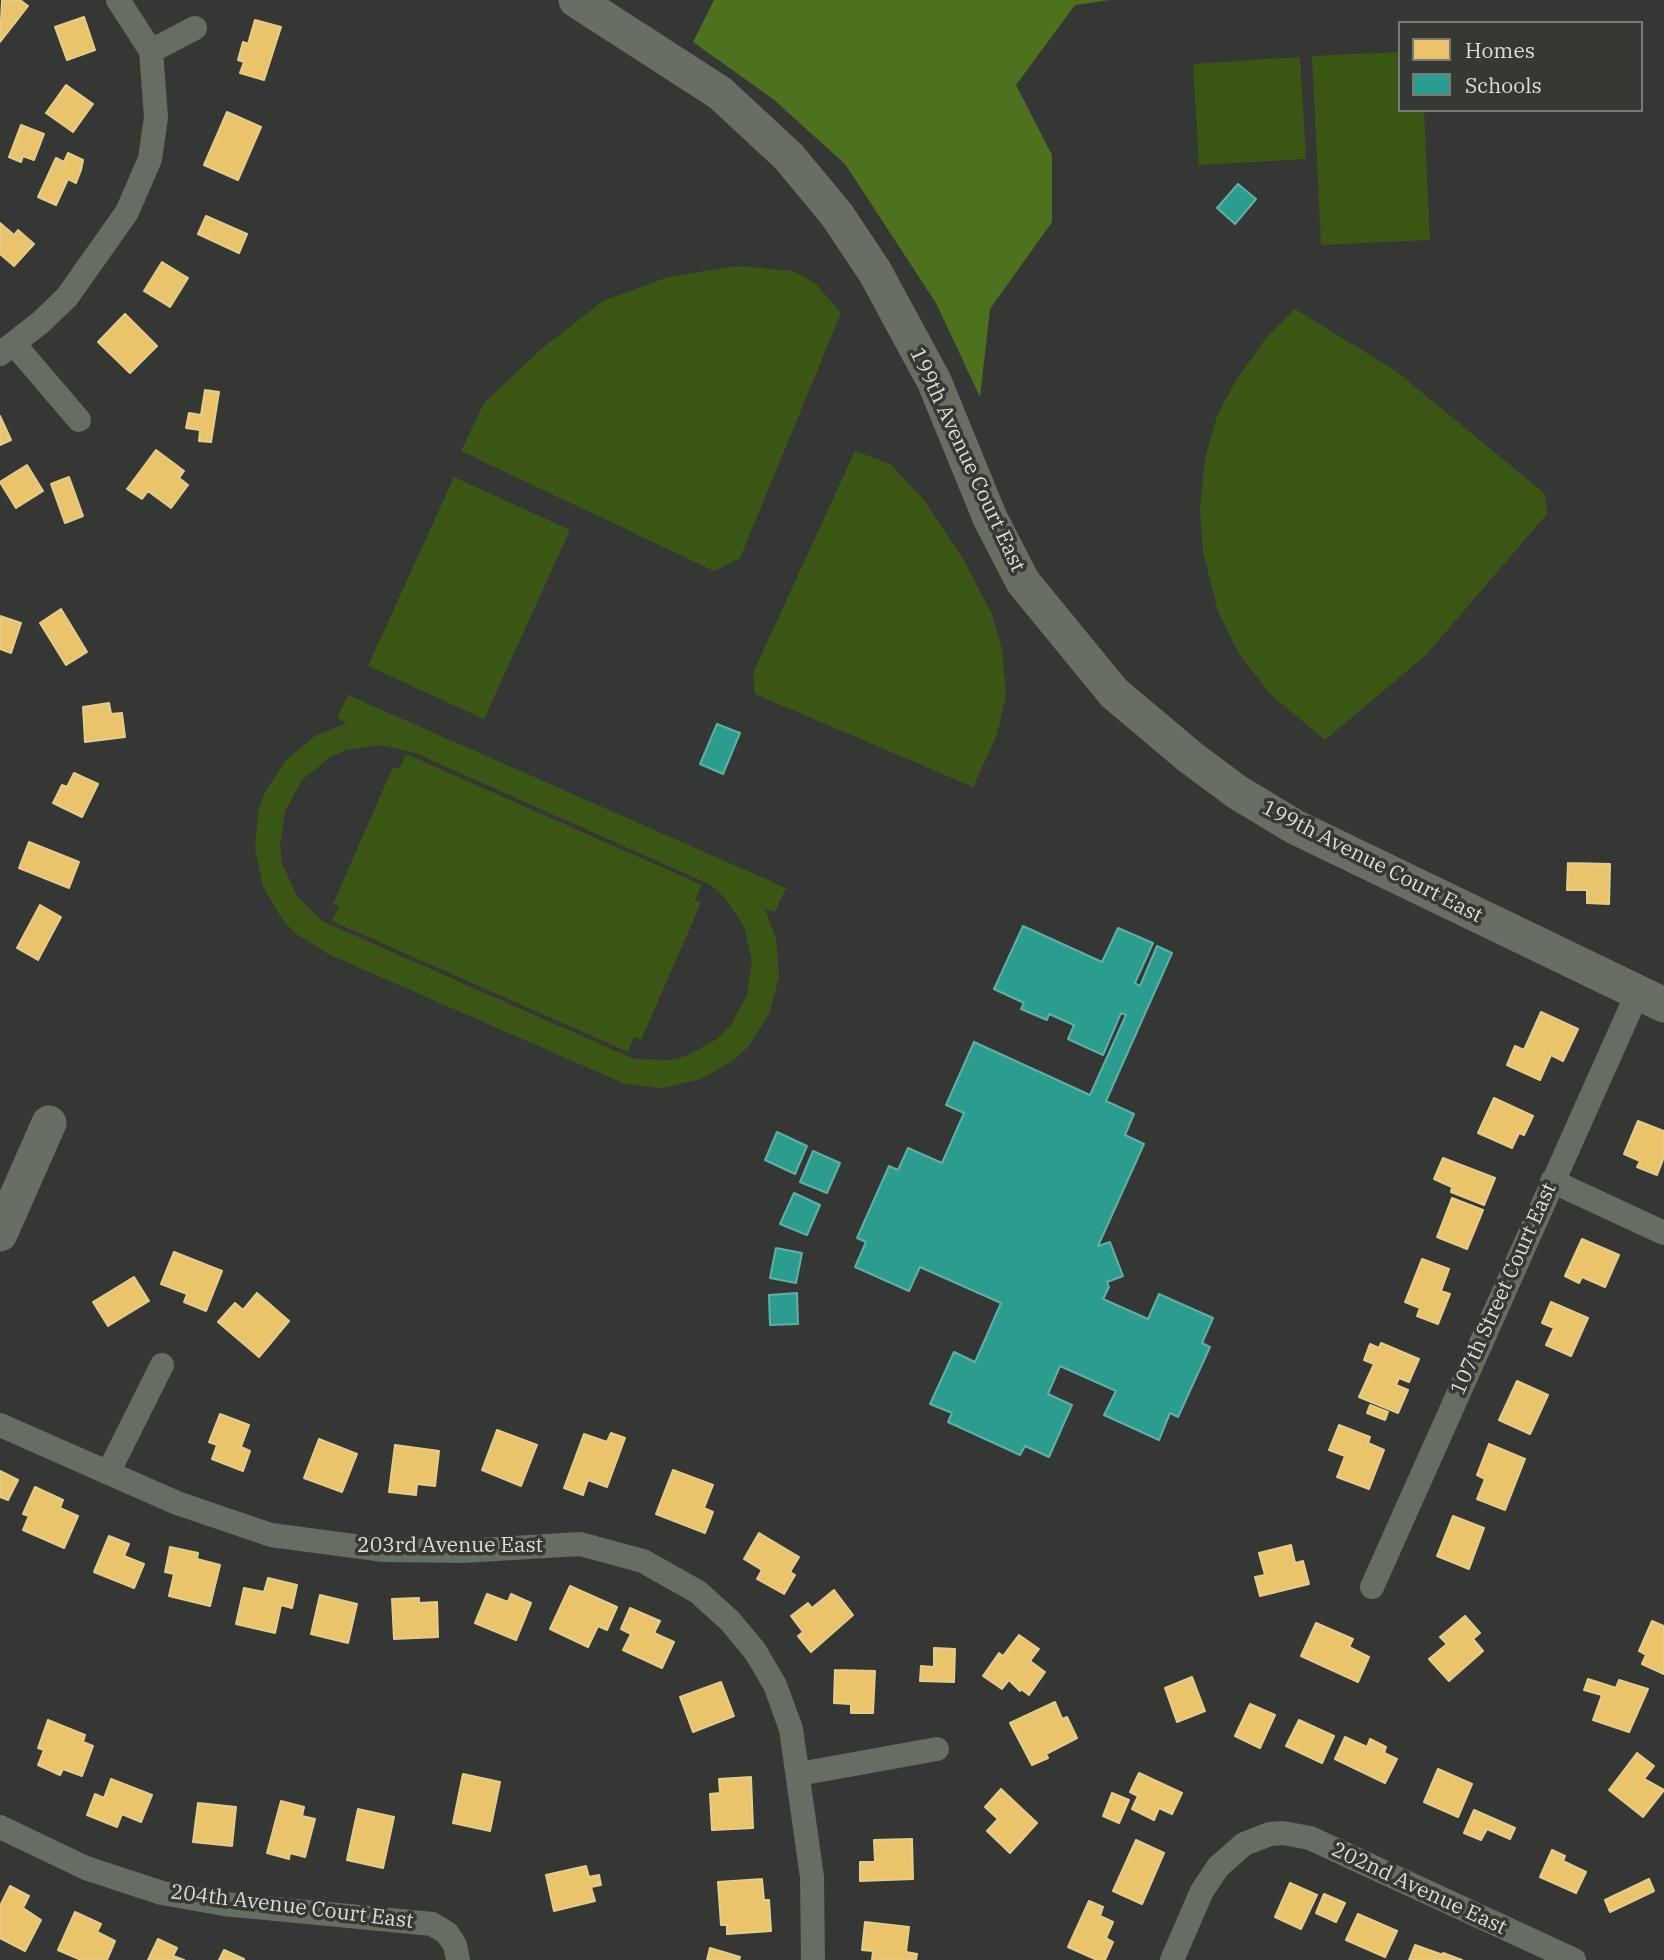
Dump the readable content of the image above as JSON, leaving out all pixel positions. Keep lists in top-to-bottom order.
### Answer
{
  "streets": {
    "main road": ["199th Avenue Court East"],
    "street": [
      "107th Street Court East",
      "203rd Avenue East",
      "202nd Avenue East",
      "204th Avenue Court East"
    ]
  },
  "crossings": [
    ["199th Avenue Court East", "107th Street Court East"]
  ],
  "legend": ["Homes", "Schools"]
}
